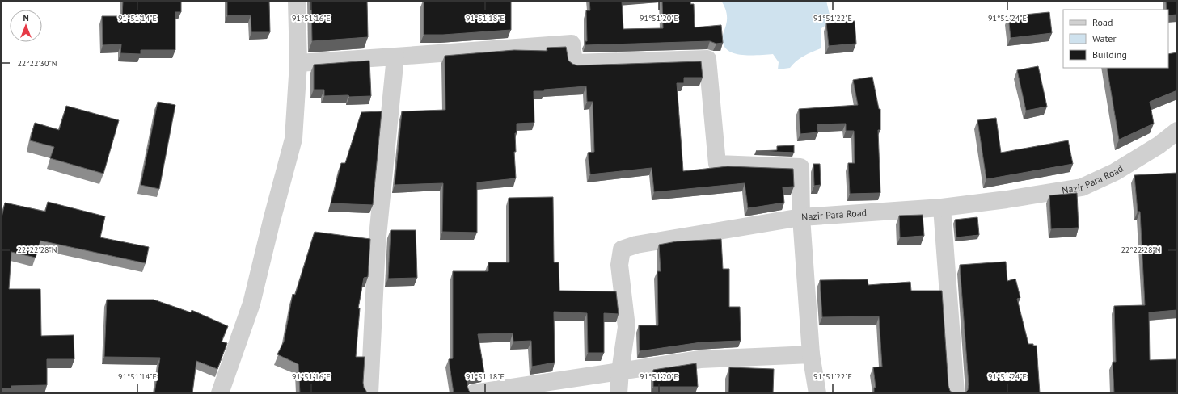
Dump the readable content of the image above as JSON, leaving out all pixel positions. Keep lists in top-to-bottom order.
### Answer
{
  "streets": {
    "street": ["Nazir Para Road"]
  },
  "legend": ["Road", "Water", "Building"],
  "north": "top",
  "coordinates": [
    "91°51'14\"E",
    "91°51'16\"E",
    "91°51'18\"E",
    "91°51'20\"E",
    "91°51'22\"E",
    "91°51'24\"E",
    "22°22'30\"N",
    "22°22'28\"N"
  ]
}
